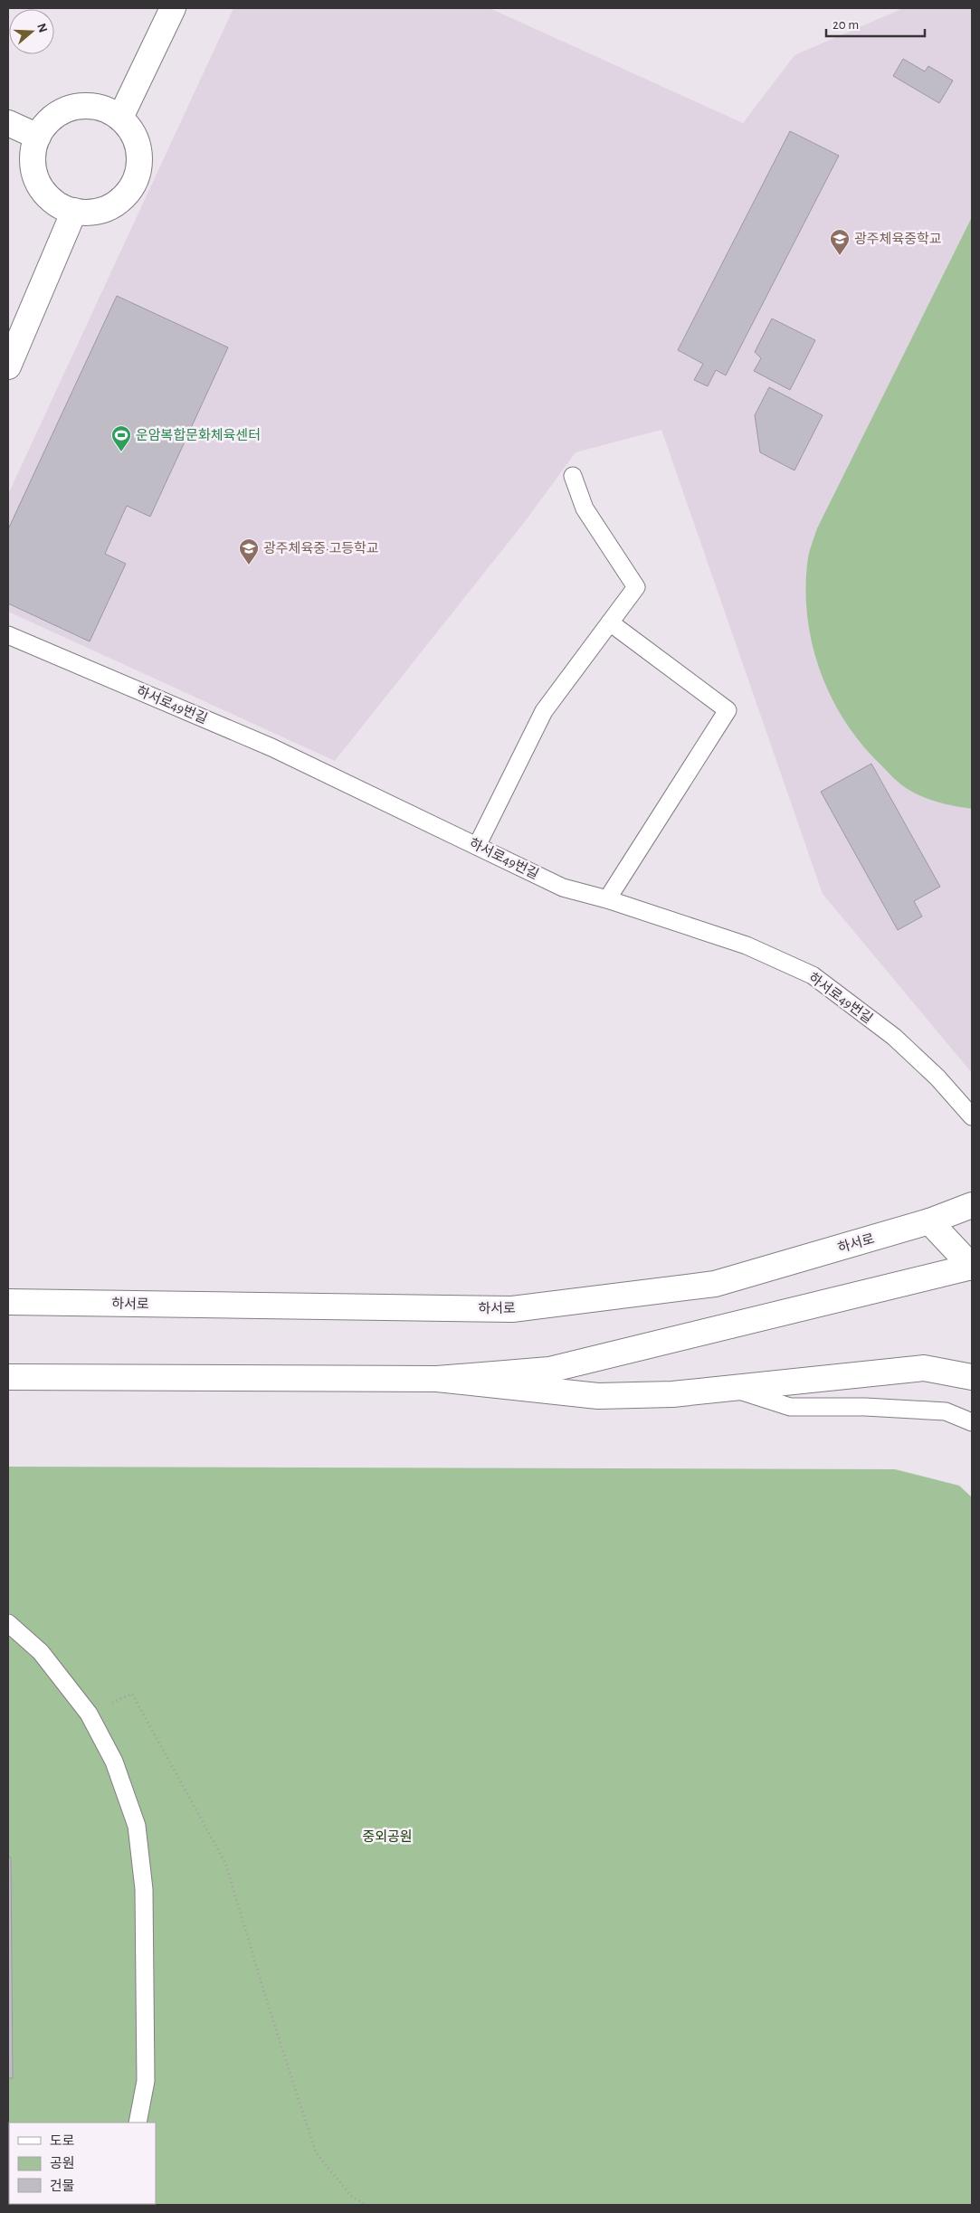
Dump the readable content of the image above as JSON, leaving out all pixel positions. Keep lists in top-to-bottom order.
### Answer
{
  "streets": {
    "main road": ["하서로"],
    "lane": ["하서로49번길"]
  },
  "parks": ["중외공원"],
  "places": {
    "school or university": ["광주체육중학교", "광주체육중·고등학교"],
    "sports": ["운암복합문화체육센터"]
  },
  "legend": ["도로", "공원", "건물"],
  "scale_bar": "20 m",
  "north": "right"
}
